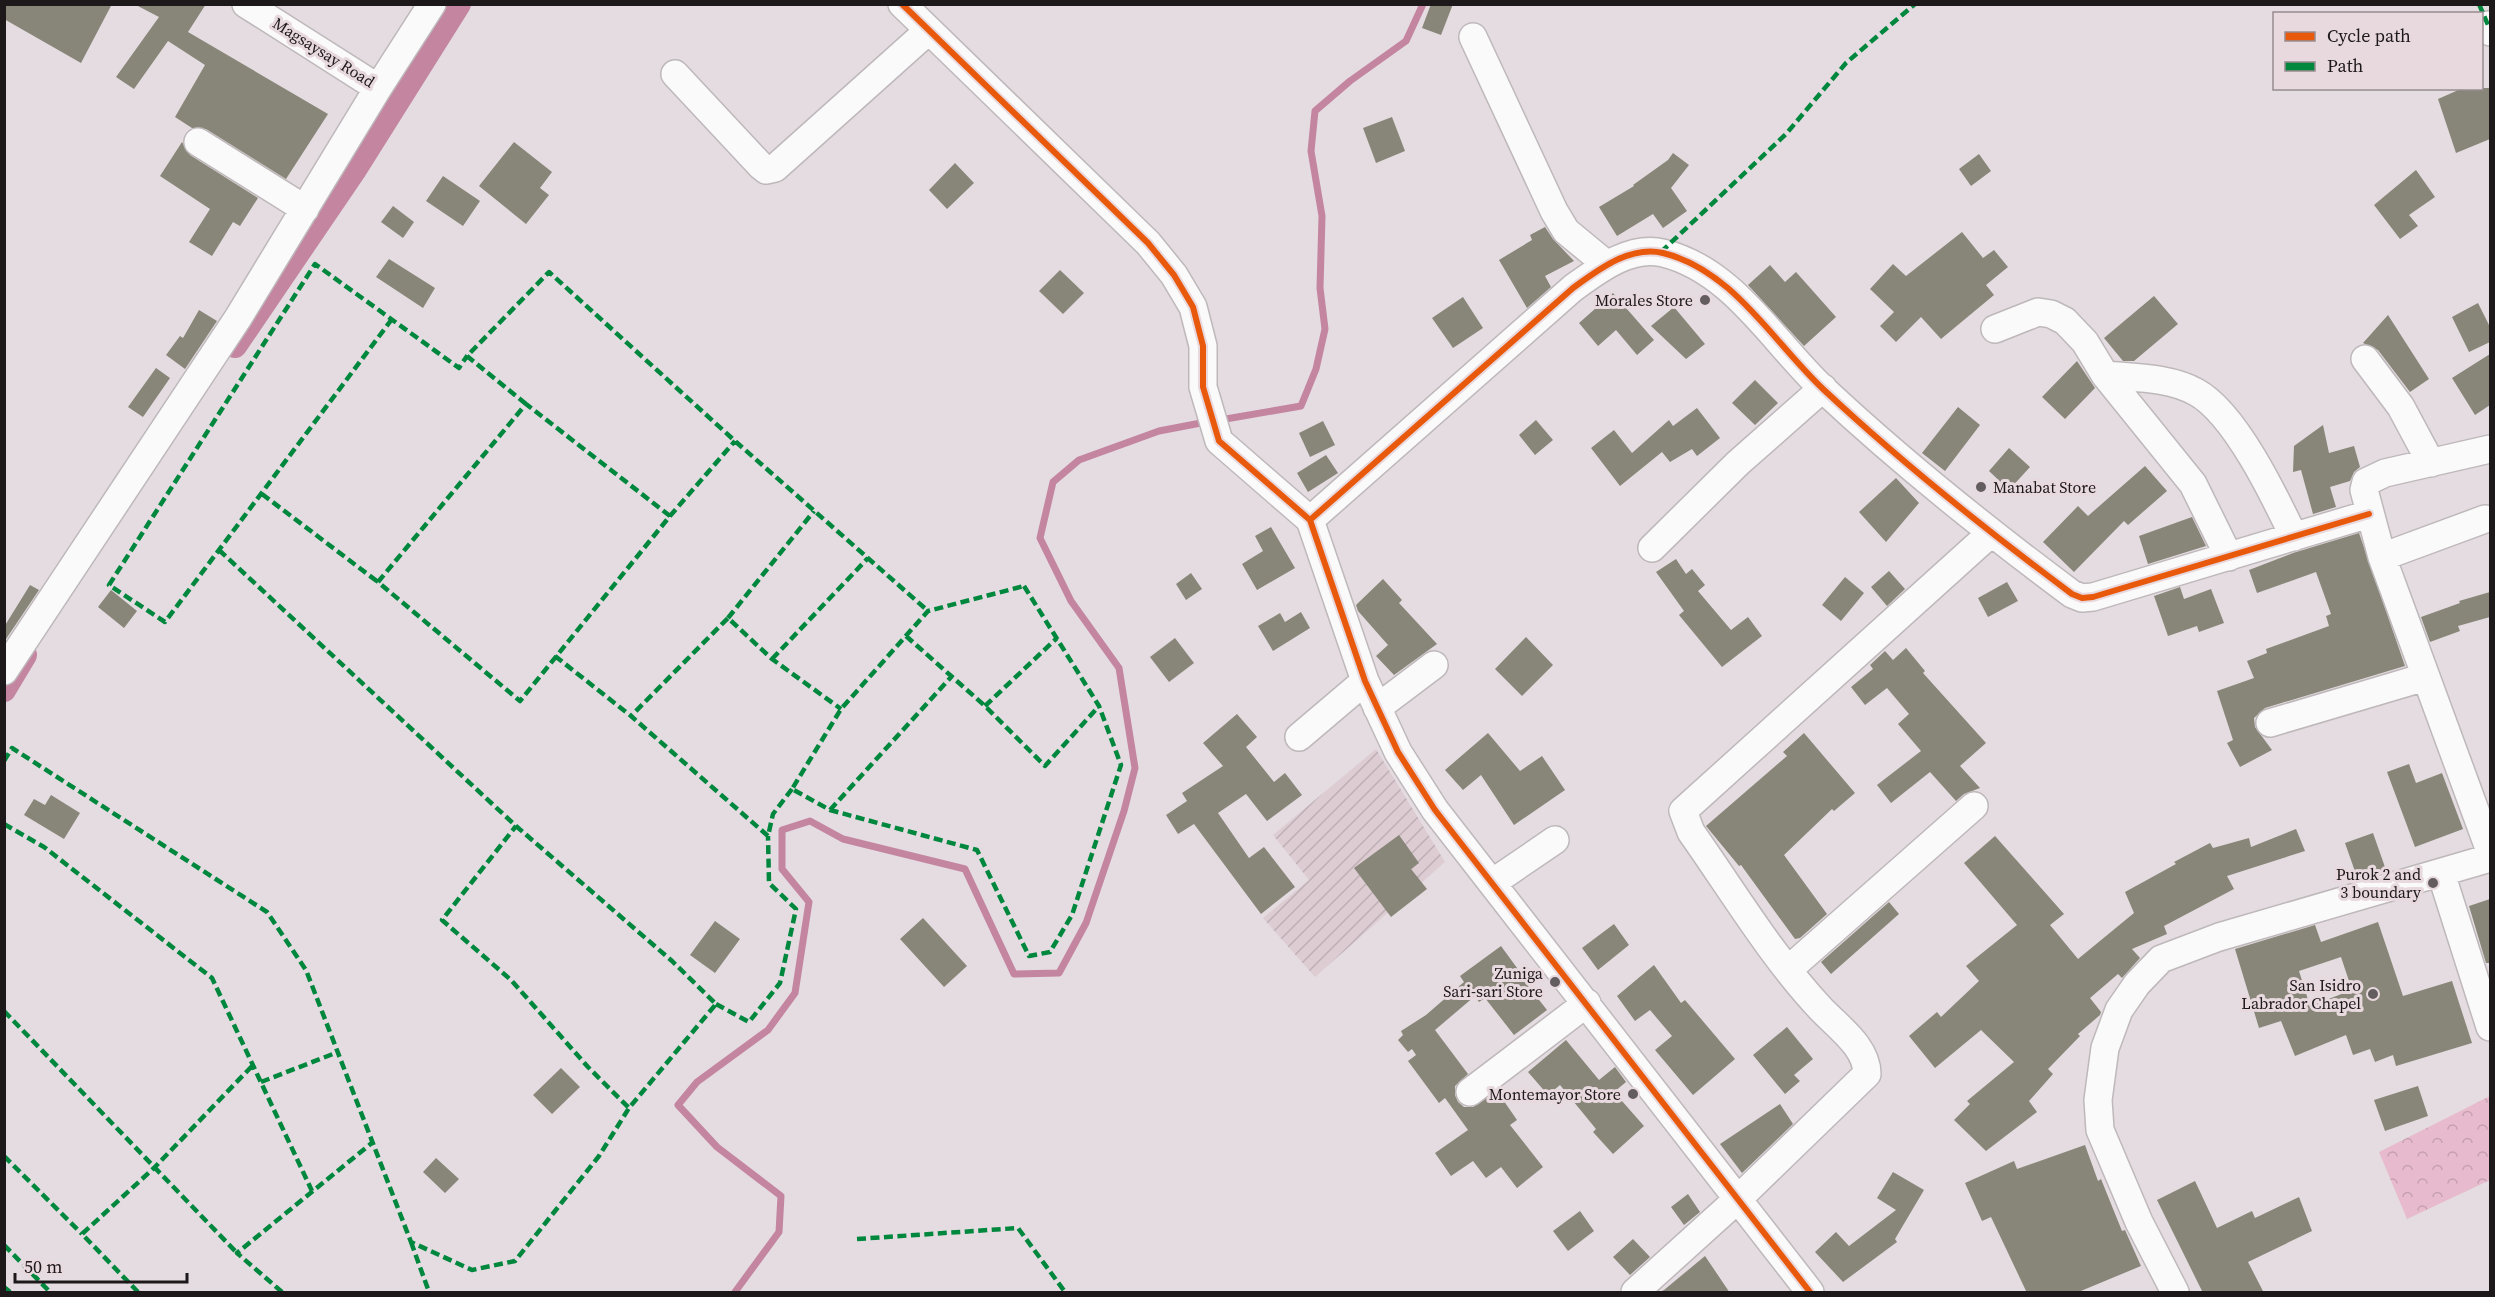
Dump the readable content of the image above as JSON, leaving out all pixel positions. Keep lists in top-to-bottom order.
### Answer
{
  "streets": {
    "street": ["Magsaysay Road"]
  },
  "places": [
    "Morales Store",
    "Manabat Store",
    "Purok 2 and 3 boundary",
    "Zuniga Sari-sari Store",
    "San Isidro Labrador Chapel",
    "Montemayor Store"
  ],
  "legend": ["Cycle path", "Path"],
  "scale_bar": "50 m"
}
